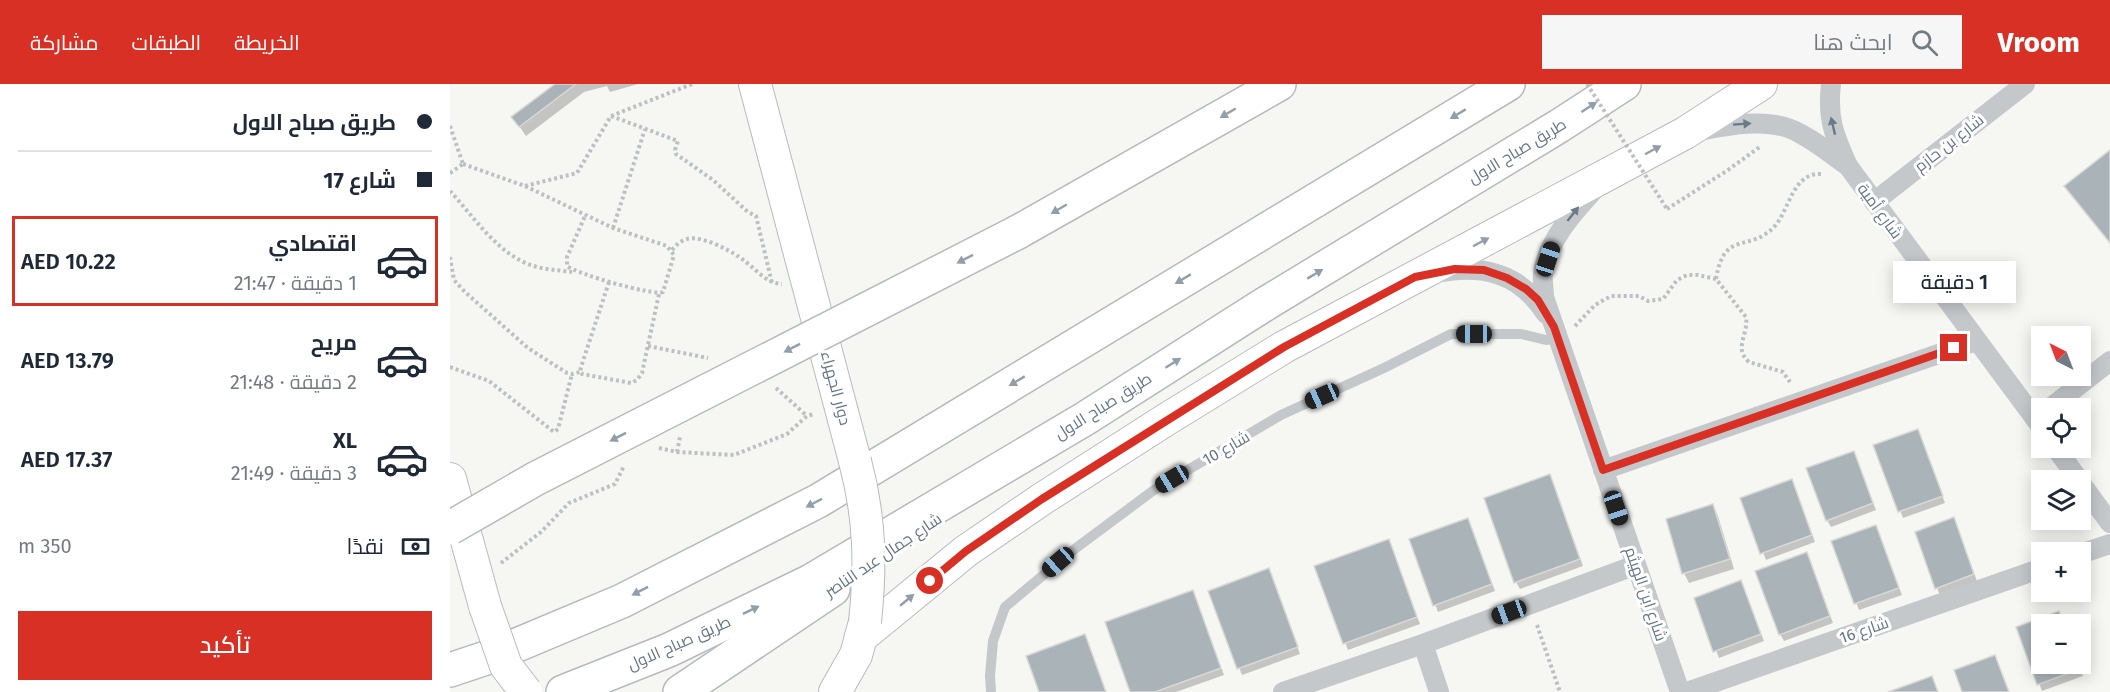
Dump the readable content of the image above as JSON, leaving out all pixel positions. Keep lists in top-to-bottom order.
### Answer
{
  "streets": {
    "highway": ["طريق صباح الاول", "شارع جمال عبد الناصر"],
    "main road": ["دوار الجهراء"],
    "street": [
      "شارع بن حازم",
      "شارع أمية",
      "شارع ابن الهيثم",
      "شارع 16"
    ],
    "lane": ["شارع 10"]
  },
  "crossings": [
    ["شارع بن حازم", "شارع أمية"],
    ["طريق صباح الاول", "شارع جمال عبد الناصر"],
    ["شارع 10", "شارع ابن الهيثم"]
  ],
  "north": "top left",
  "page": {
    "header": "Vroom",
    "search": "ابحث هنا",
    "nav": ["الخريطة", "الطبقات", "مشاركة"],
    "banner": ["طريق صباح الاول", "شارع 17"],
    "list": [
      {
        "name": "اقتصادي",
        "note": "1 دقيقة · 21:47",
        "value": "AED 10.22"
      },
      {
        "name": "مريح",
        "note": "2 دقيقة · 21:48",
        "value": "AED 13.79"
      },
      {
        "name": "XL",
        "note": "3 دقيقة · 21:49",
        "value": "AED 17.37"
      }
    ],
    "bubble": "1 دقيقة",
    "map_buttons": ["+", "−"],
    "pay": ["نقدًا", "350 m"],
    "buttons": "تأكيد"
  }
}
